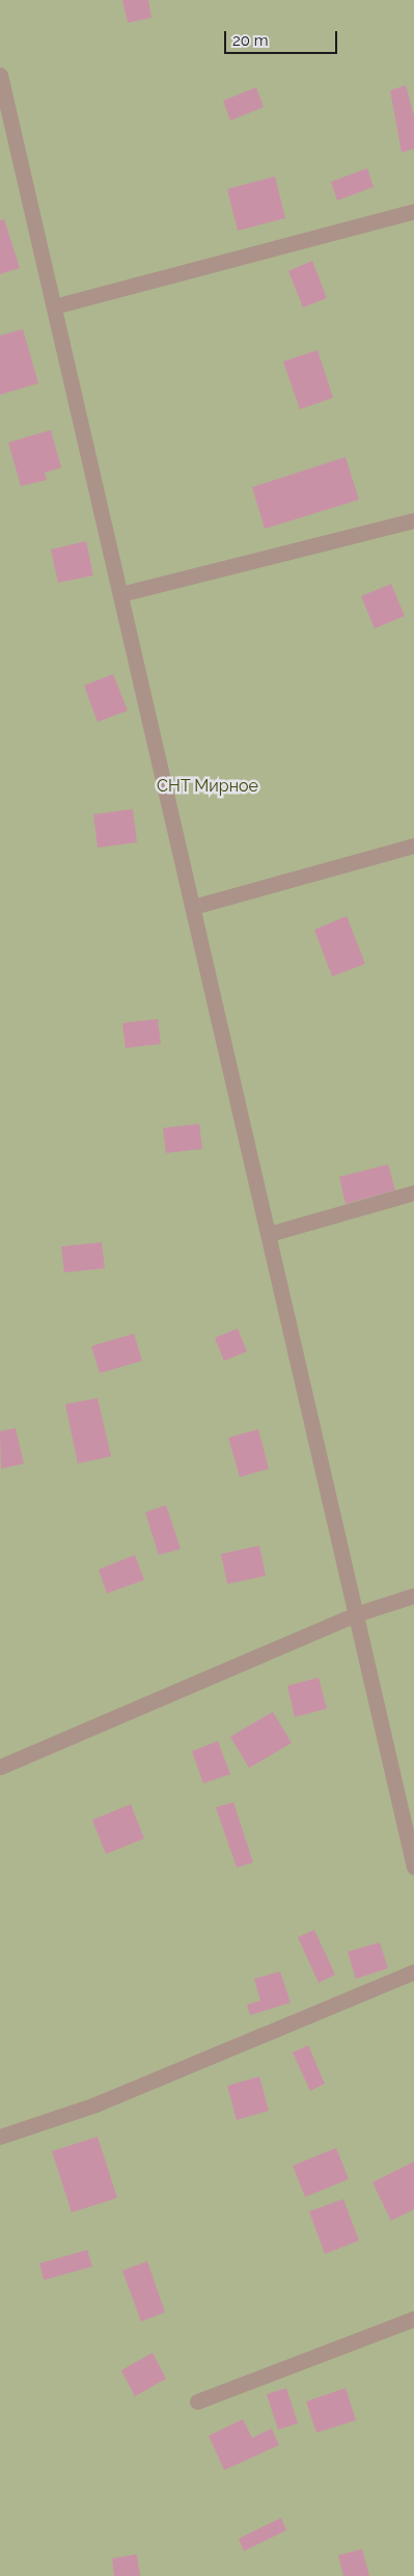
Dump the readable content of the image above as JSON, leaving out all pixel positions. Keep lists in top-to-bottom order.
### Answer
{
  "parks": ["СНТ Мирное"],
  "scale_bar": "20 m"
}
